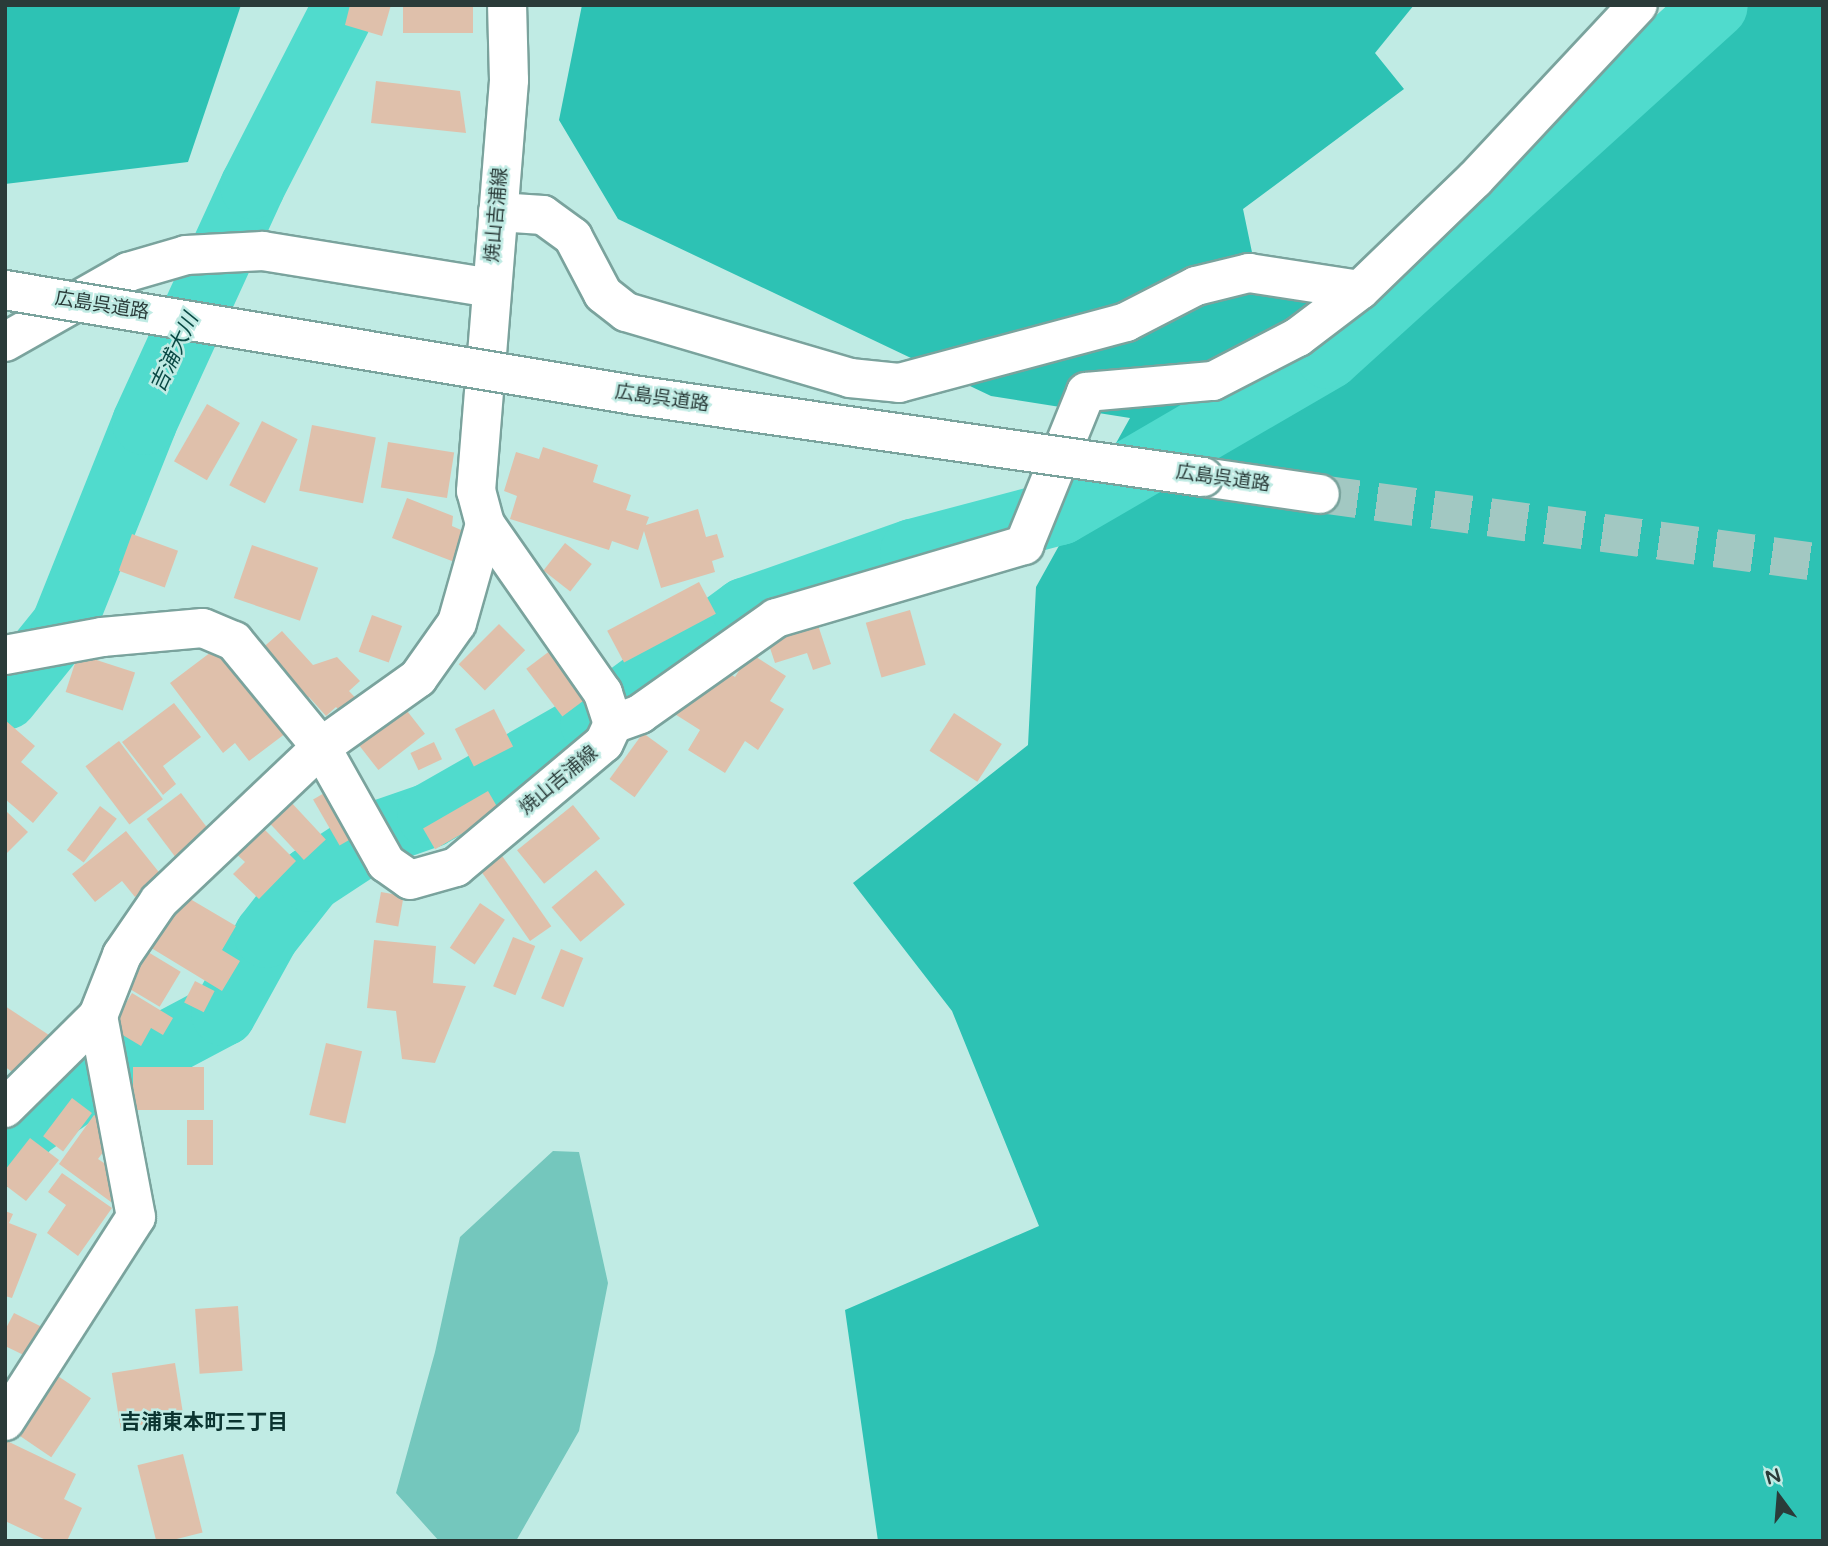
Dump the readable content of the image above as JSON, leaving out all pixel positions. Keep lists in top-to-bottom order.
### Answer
{
  "streets": {
    "main road": ["焼山吉浦線", "広島呉道路"]
  },
  "districts": ["吉浦東本町三丁目"],
  "water": ["吉浦大川"],
  "north": "top"
}
